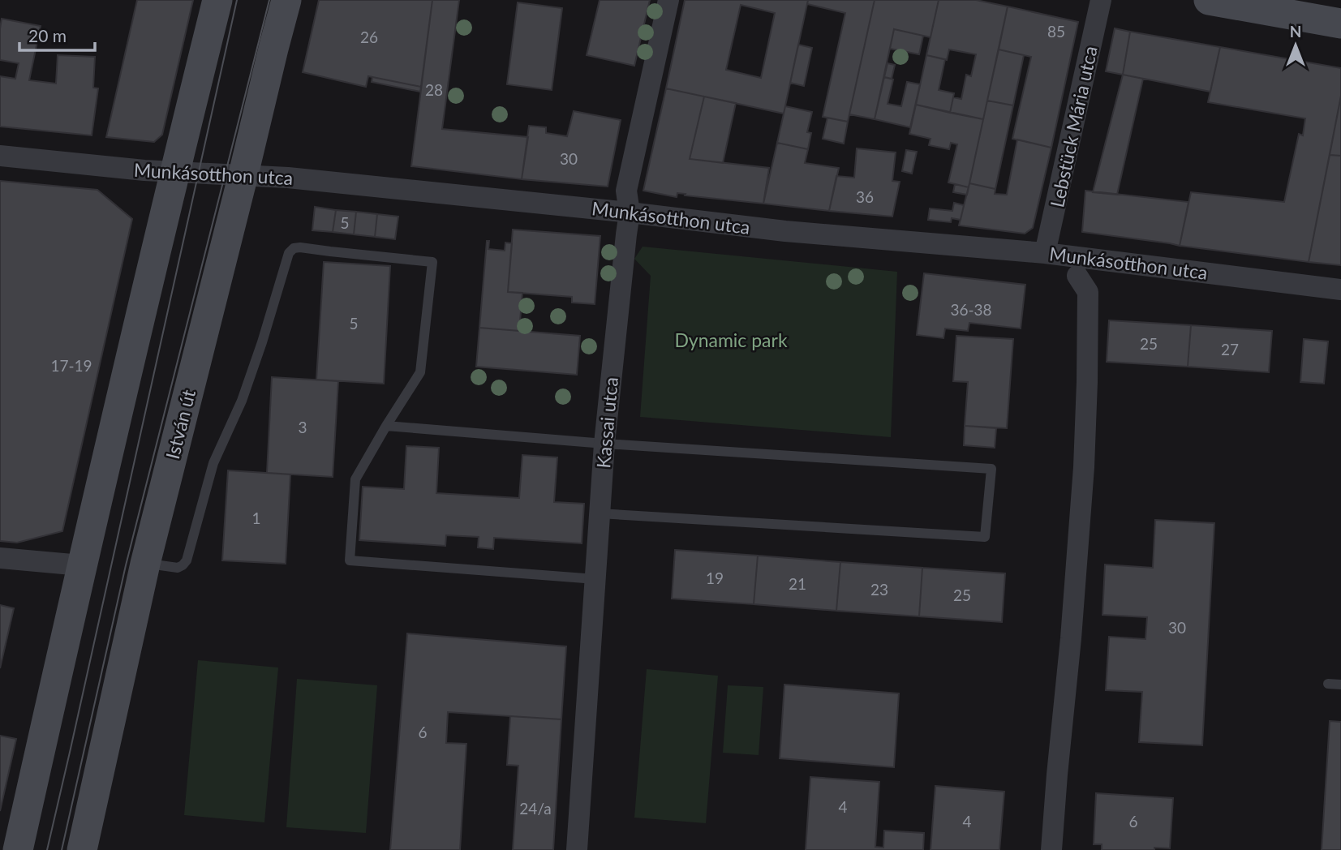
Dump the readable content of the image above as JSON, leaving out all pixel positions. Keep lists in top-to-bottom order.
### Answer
{
  "streets": {
    "main road": ["István út"],
    "street": ["Lebstück Mária utca", "Munkásotthon utca", "Kassai utca"]
  },
  "crossings": [
    ["Lebstück Mária utca", "Munkásotthon utca"],
    ["Munkásotthon utca", "Kassai utca"],
    ["Munkásotthon utca", "István út"]
  ],
  "parks": ["Dynamic park"],
  "house_numbers": [
    "85",
    "26",
    "28",
    "30",
    "36",
    "5",
    "36-38",
    "5",
    "25",
    "27",
    "17-19",
    "3",
    "1",
    "19",
    "21",
    "23",
    "25",
    "30",
    "6",
    "4",
    "24/a",
    "4",
    "6"
  ],
  "scale_bar": "20 m",
  "north": "top"
}
